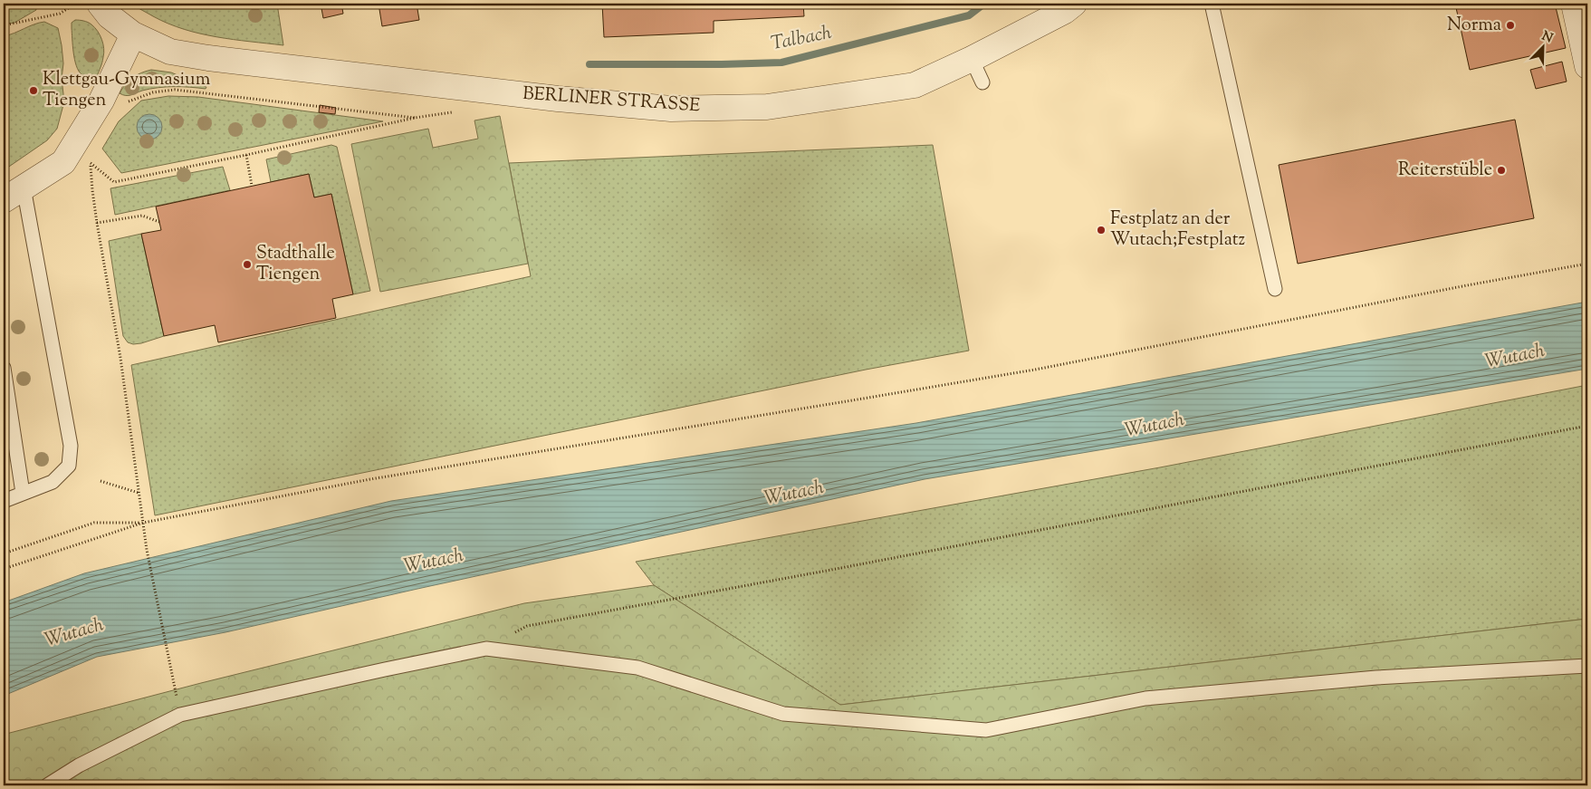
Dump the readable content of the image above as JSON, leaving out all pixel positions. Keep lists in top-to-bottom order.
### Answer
{
  "streets": {
    "street": ["BERLINER STRASSE"]
  },
  "water": ["Talbach", "Wutach"],
  "places": [
    "Norma",
    "Klettgau-Gymnasium Tiengen",
    "Reiterstüble",
    "Festplatz an der Wutach;Festplatz",
    "Stadthalle Tiengen"
  ],
  "north": "top right"
}
